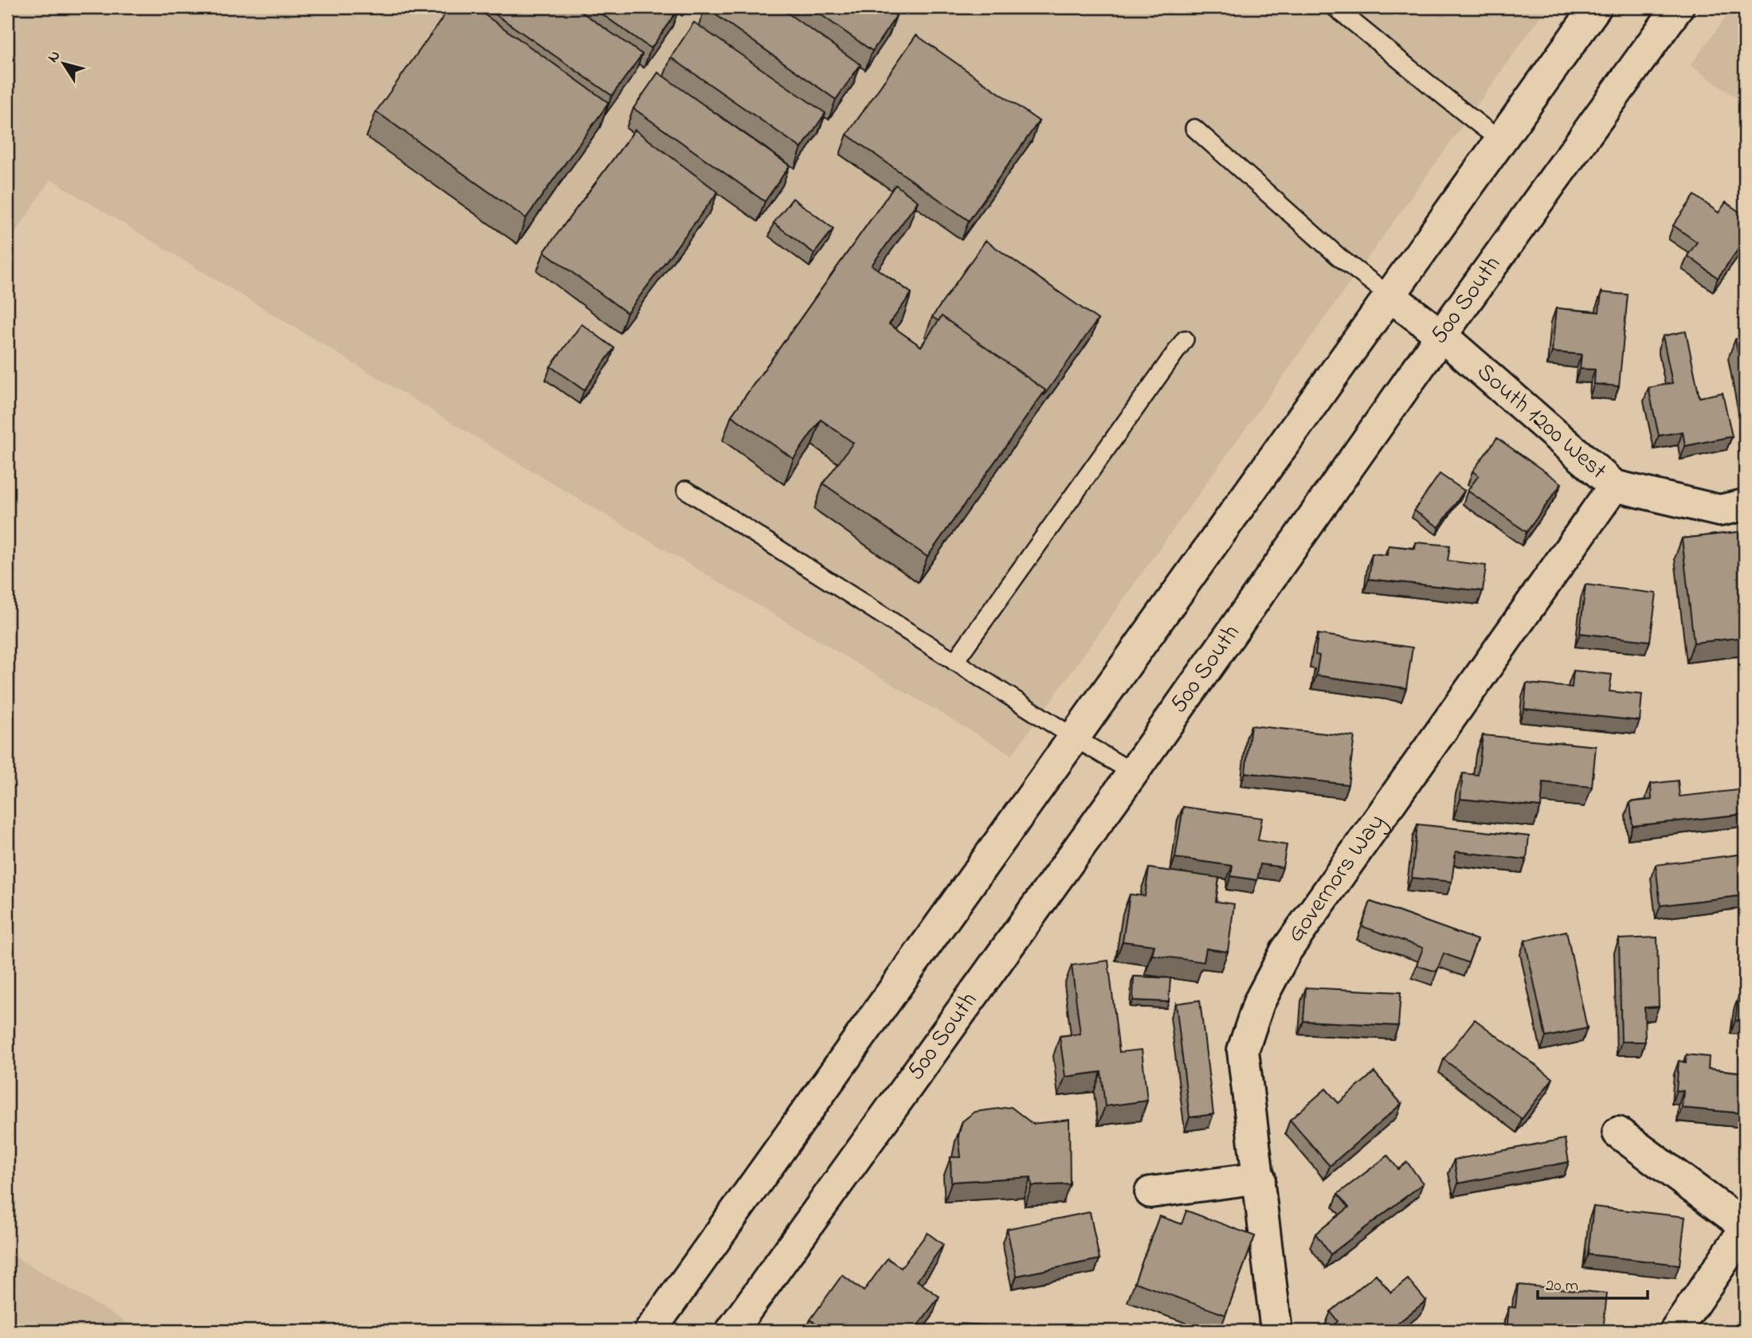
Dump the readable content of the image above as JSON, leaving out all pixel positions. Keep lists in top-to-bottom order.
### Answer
{
  "streets": {
    "main road": ["500 South", "South 1200 West", "Governors Way"]
  },
  "crossings": [
    ["500 South", "South 1200 West"],
    ["South 1200 West", "Governors Way"]
  ],
  "scale_bar": "20 m",
  "north": "top left"
}
